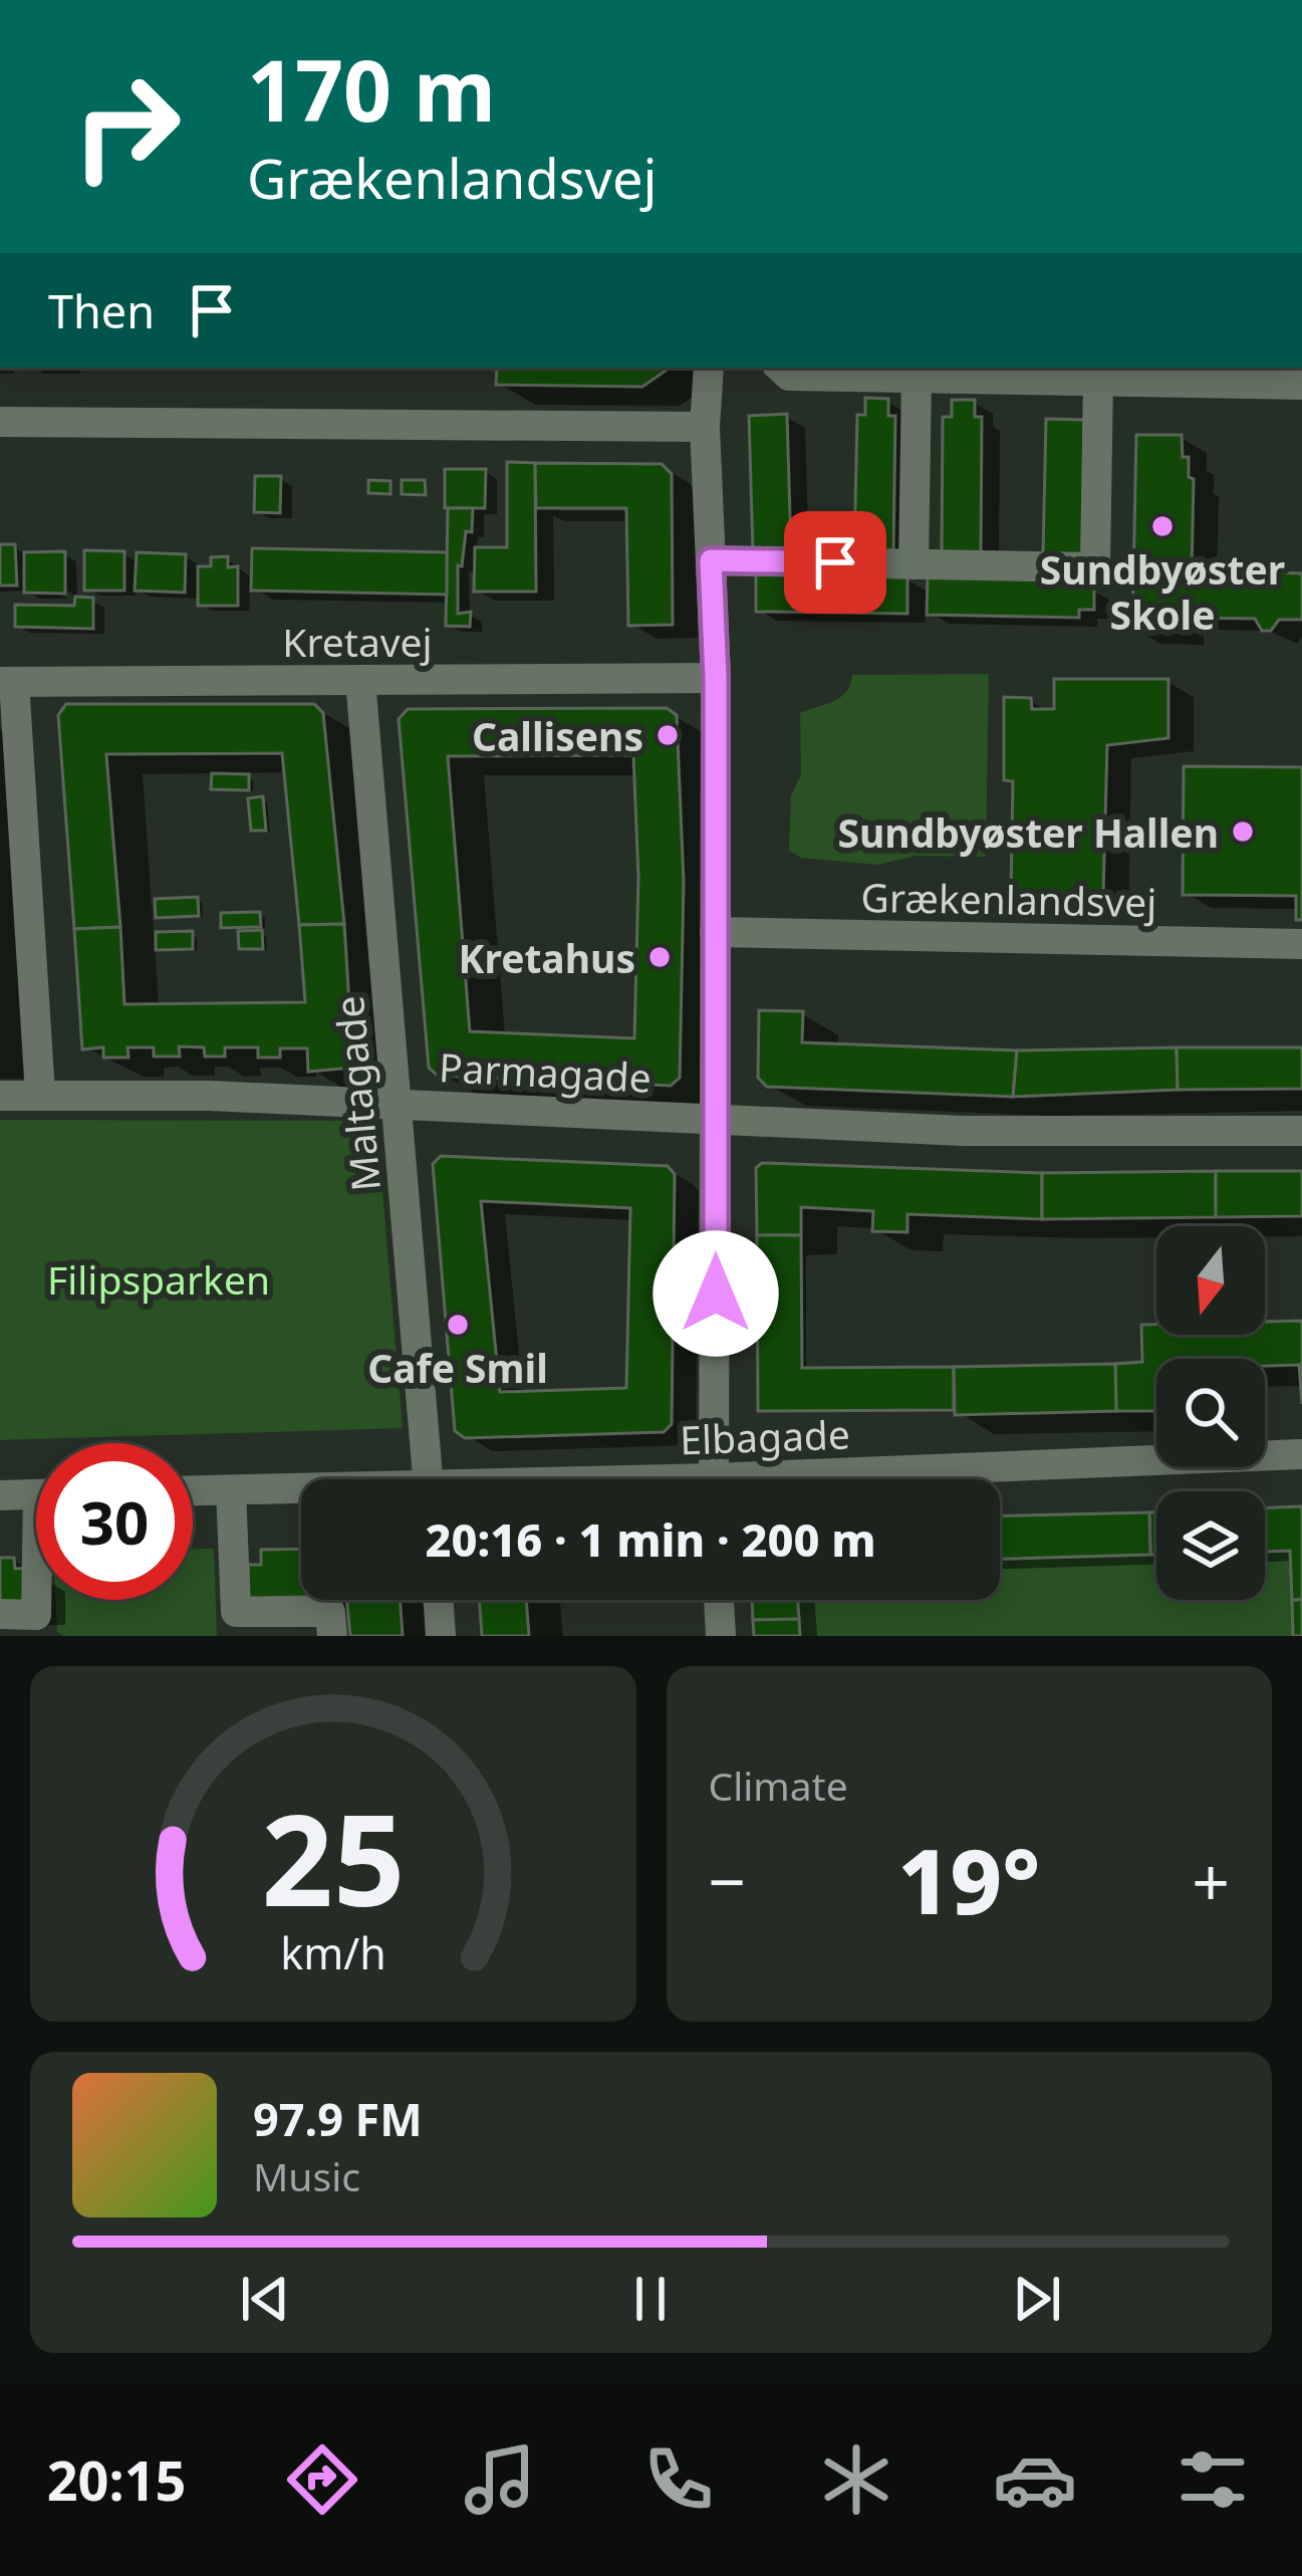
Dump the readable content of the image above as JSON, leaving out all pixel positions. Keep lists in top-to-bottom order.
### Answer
{
  "streets": {
    "street": [
      "Kretavej",
      "Grækenlandsvej",
      "Parmagade",
      "Maltagade",
      "Elbagade"
    ]
  },
  "crossings": [
    ["Kretavej", "Maltagade"],
    ["Parmagade", "Maltagade"]
  ],
  "parks": ["Filipsparken"],
  "places": [
    "Sundbyøster Skole",
    "Callisens",
    "Sundbyøster Hallen",
    "Kretahus",
    "Cafe Smil"
  ],
  "north": "bottom",
  "page": {
    "turn": ["170 m", "Grækenlandsvej"],
    "then": "Then",
    "limit": "30",
    "trip": "20:16 · 1 min · 200 m",
    "tile": "Climate",
    "heat": ["−", "19°", "+"],
    "song": ["97.9 FM", "Music"],
    "tabs": "20:15",
    "gauge": ["25", "km/h"]
  }
}
